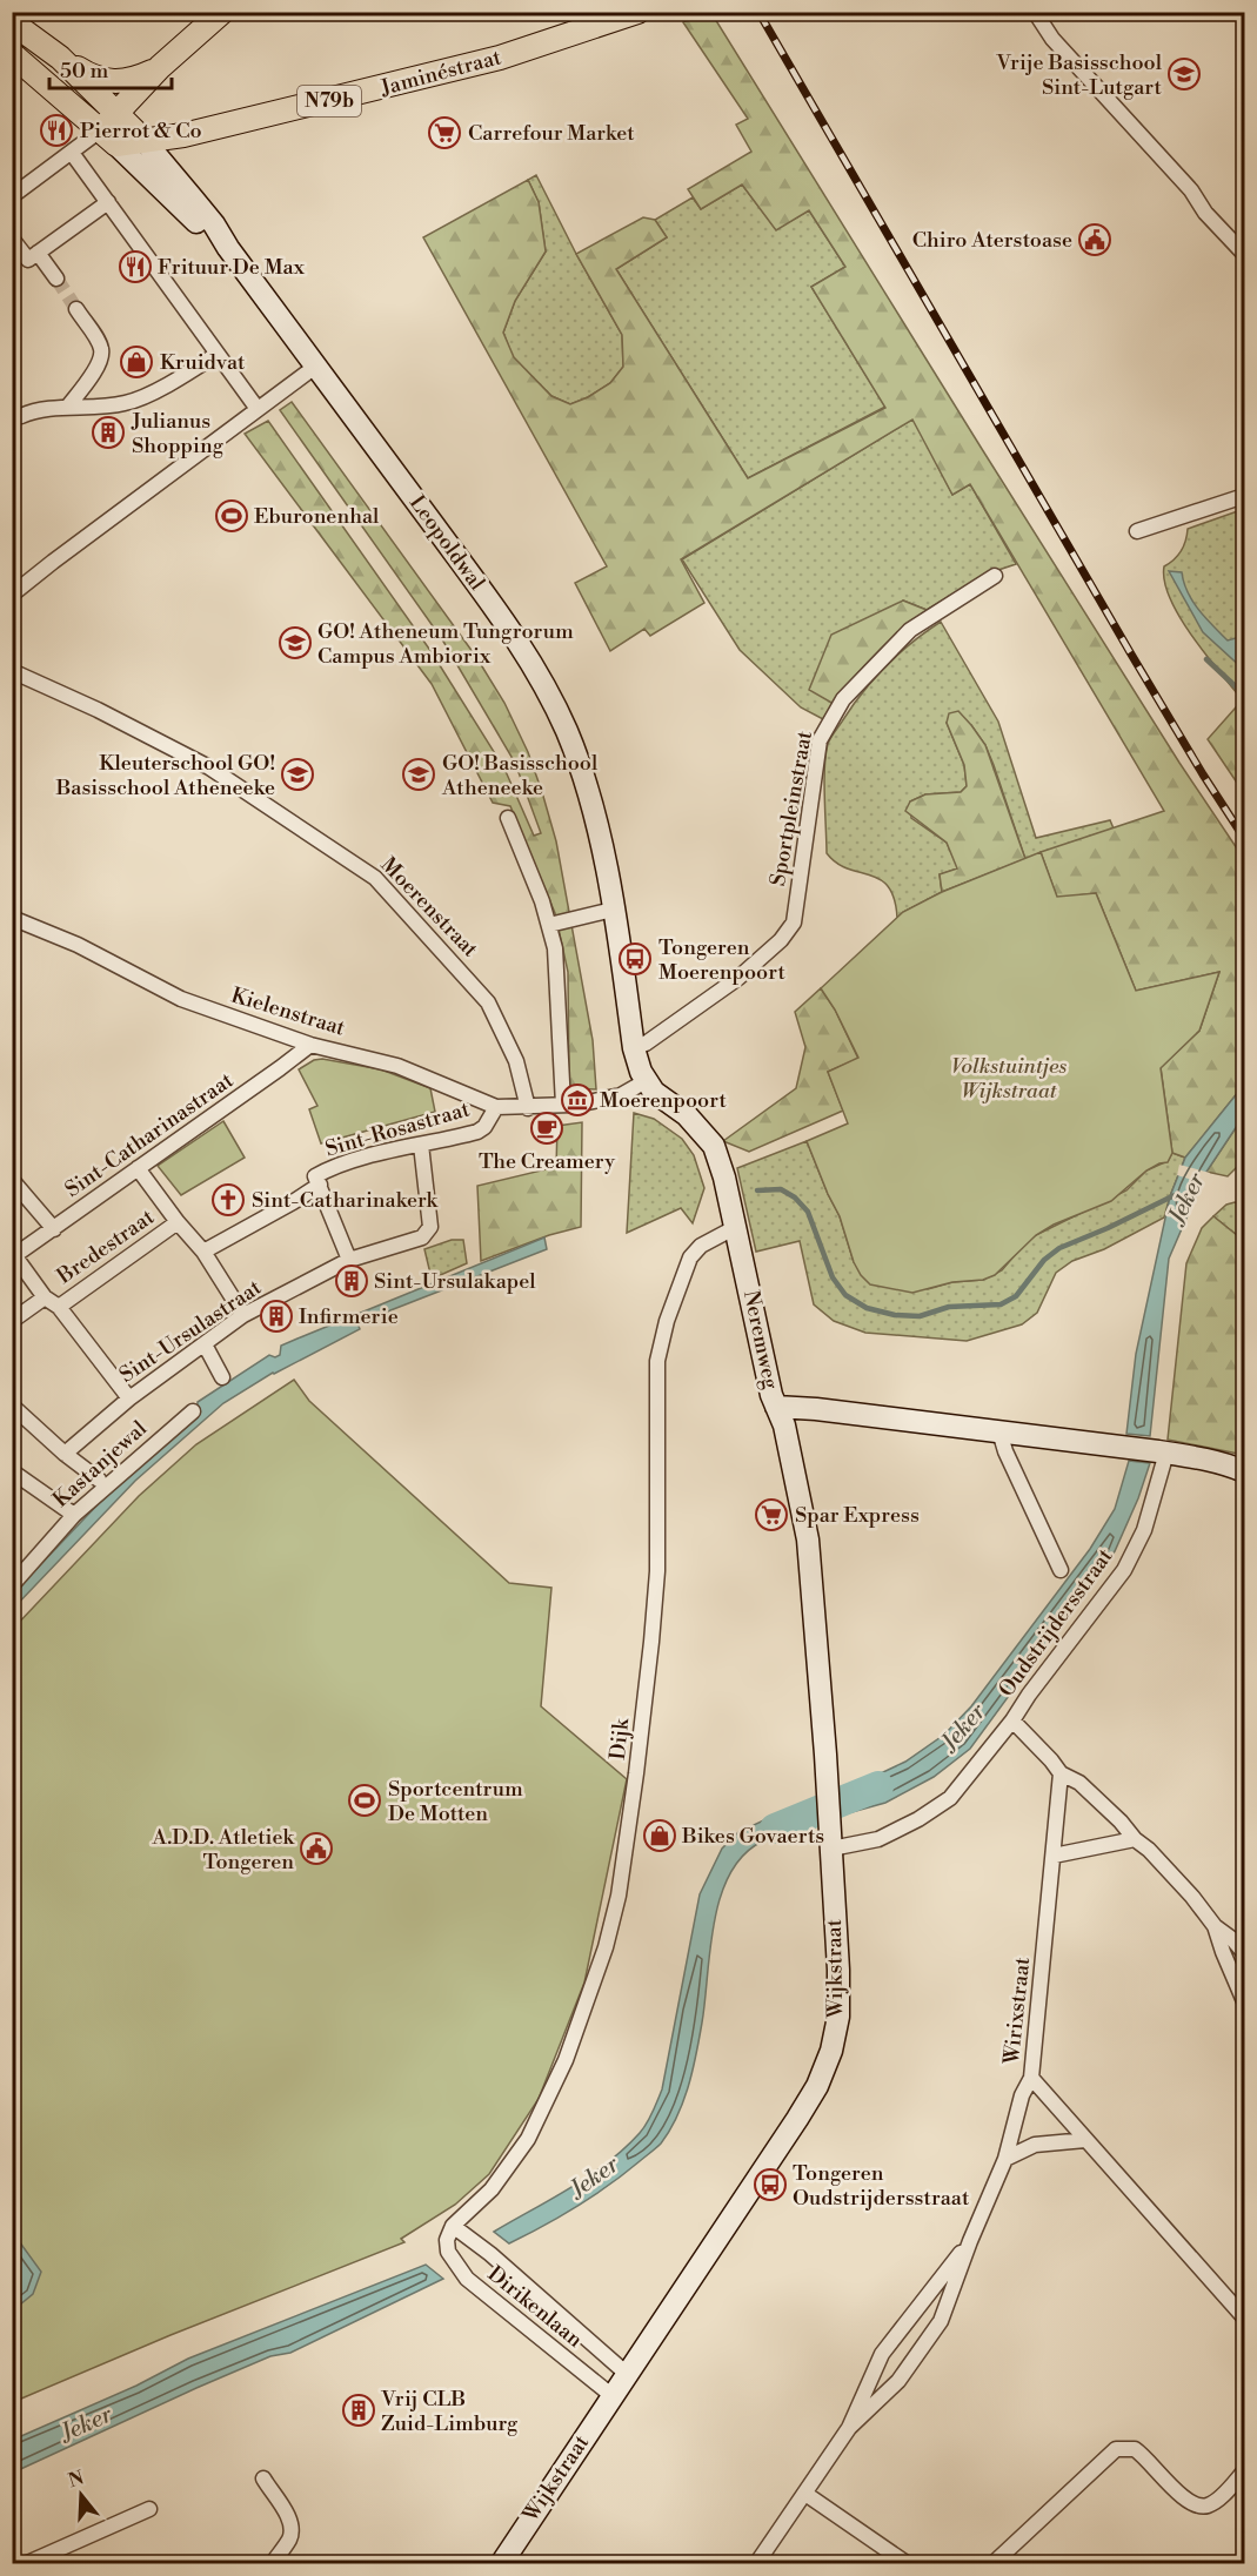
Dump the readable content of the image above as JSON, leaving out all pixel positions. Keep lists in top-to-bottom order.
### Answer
{
  "streets": {
    "main road": ["Jaminéstraat", "N79b", "Leopoldwal"],
    "street": [
      "Sportpleinstraat",
      "Moerenstraat",
      "Kielenstraat",
      "Sint-Rosastraat",
      "Sint-Catharinastraat",
      "Bredestraat",
      "Sint-Ursulastraat",
      "Neremweg",
      "Kastanjewal",
      "Oudstrijdersstraat",
      "Dijk",
      "Wijkstraat",
      "Wirixstraat",
      "Dirikenlaan"
    ]
  },
  "crossings": [
    ["Jaminéstraat", "Leopoldwal"],
    ["Leopoldwal", "Sportpleinstraat"],
    ["Leopoldwal", "Neremweg"],
    ["Moerenstraat", "Kielenstraat"],
    ["Kielenstraat", "Sint-Rosastraat"],
    ["Kielenstraat", "Sint-Catharinastraat"],
    ["Sint-Rosastraat", "Sint-Ursulastraat"],
    ["Neremweg", "Oudstrijdersstraat"],
    ["Neremweg", "Dijk"],
    ["Neremweg", "Wijkstraat"],
    ["Oudstrijdersstraat", "Wijkstraat"],
    ["Dijk", "Dirikenlaan"],
    ["Wijkstraat", "Dirikenlaan"]
  ],
  "water": ["Jeker"],
  "parks": ["Volkstuintjes Wijkstraat"],
  "places": {
    "school or university": [
      "Vrije Basisschool Sint-Lutgart",
      "GO! Atheneum Tungrorum Campus Ambiorix",
      "Kleuterschool GO! Basisschool Atheneeke",
      "GO! Basisschool Atheneeke"
    ],
    "restaurant": ["Pierrot & Co", "Frituur De Max"],
    "supermarket": ["Carrefour Market", "Spar Express"],
    "public building": ["Chiro Aterstoase", "A.D.D. Atletiek Tongeren"],
    "shop": ["Kruidvat", "Bikes Govaerts"],
    "building": [
      "Julianus Shopping",
      "Sint-Ursulakapel",
      "Infirmerie",
      "Vrij CLB Zuid-Limburg"
    ],
    "sports": ["Eburonenhal", "Sportcentrum De Motten"],
    "bus stop": ["Tongeren Moerenpoort", "Tongeren Oudstrijdersstraat"],
    "museum": ["Moerenpoort"],
    "cafe": ["The Creamery"],
    "church": ["Sint-Catharinakerk"]
  },
  "scale_bar": "50 m",
  "north": "top"
}
